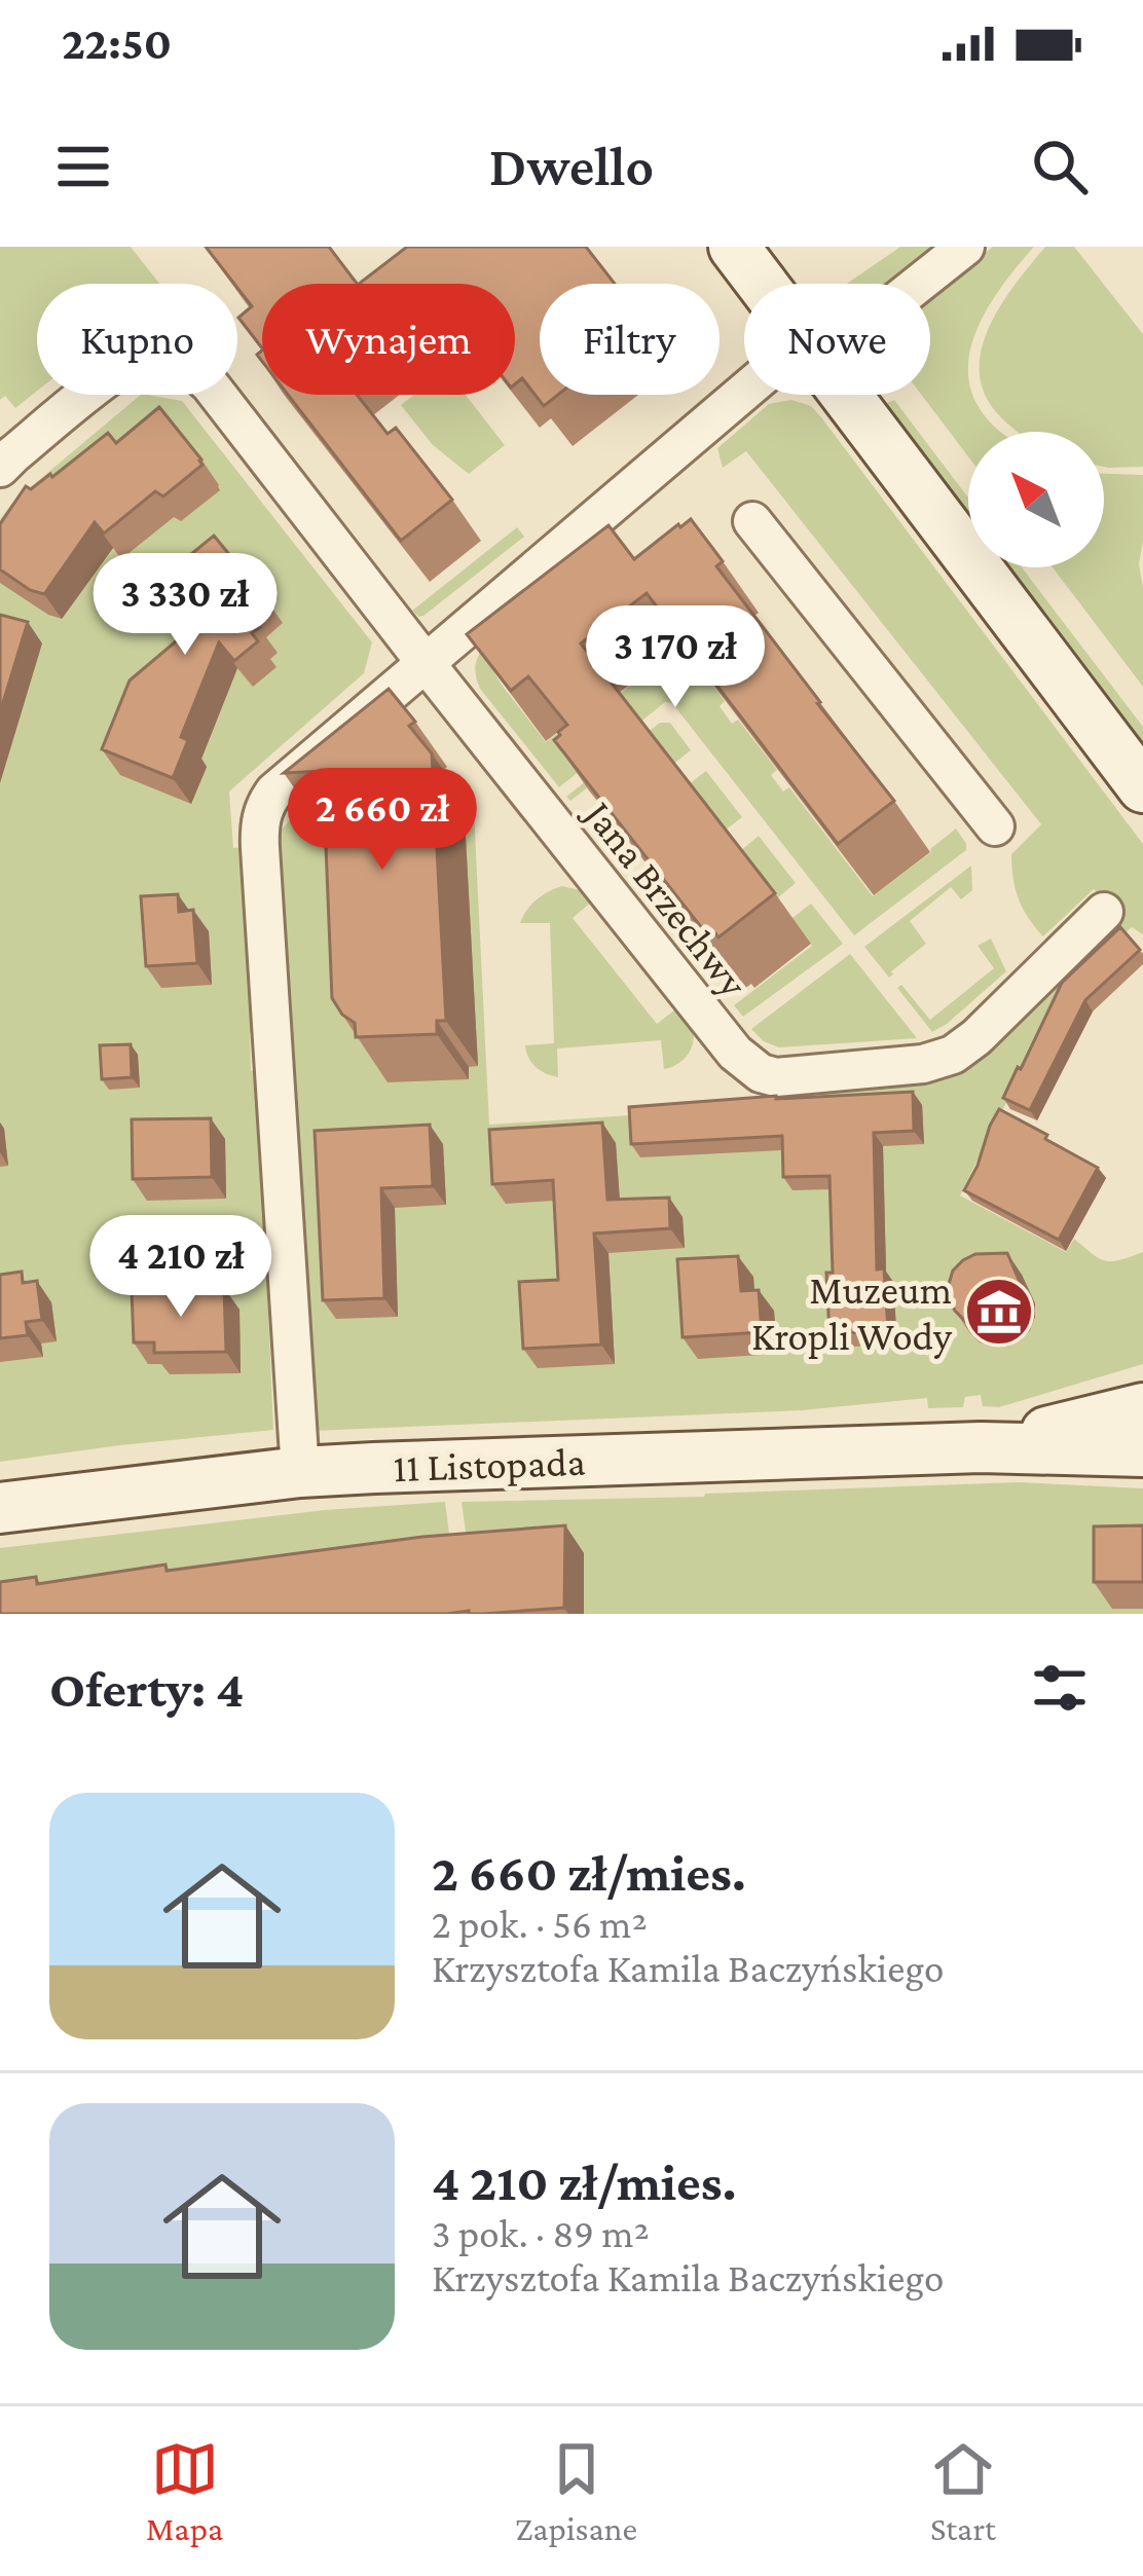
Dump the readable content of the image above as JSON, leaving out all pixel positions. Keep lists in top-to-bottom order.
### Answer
{
  "streets": {
    "street": ["Jana Brzechwy", "11 Listopada"]
  },
  "places": {
    "museum": ["Muzeum Kropli Wody"]
  },
  "north": "top left",
  "page": {
    "status": "22:50",
    "header": "Dwello",
    "chip": [
      "Kupno",
      "Wynajem",
      "Filtry",
      "Nowe"
    ],
    "price": [
      "3 330 zł",
      "3 170 zł",
      "2 660 zł",
      "4 210 zł"
    ],
    "heading": "Oferty: 4",
    "list": [
      {
        "name": "2 660 zł/mies.",
        "note": "2 pok. · 56 m² · Krzysztofa Kamila Baczyńskiego"
      },
      {
        "name": "4 210 zł/mies.",
        "note": "3 pok. · 89 m² · Krzysztofa Kamila Baczyńskiego"
      }
    ],
    "tabs": ["Mapa", "Zapisane", "Start"]
  }
}
